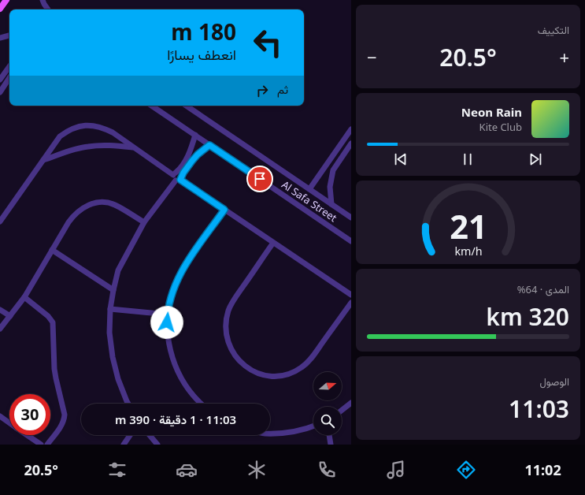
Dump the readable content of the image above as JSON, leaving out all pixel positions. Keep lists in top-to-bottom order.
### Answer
{
  "streets": {
    "street": ["Al Safa Street"]
  },
  "north": "right",
  "page": {
    "tile": [
      "التكييف",
      ["المدى · 64%", "320 km"],
      ["الوصول", "11:03"]
    ],
    "turn": ["180 m", "انعطف يسارًا"],
    "heat": ["−", "20.5°", "+"],
    "then": "ثم",
    "song": ["Neon Rain", "Kite Club"],
    "limit": "30",
    "trip": "11:03 · 1 دقيقة · 390 m",
    "tabs": ["11:02", "20.5°"],
    "gauge": ["21", "km/h"]
  }
}
